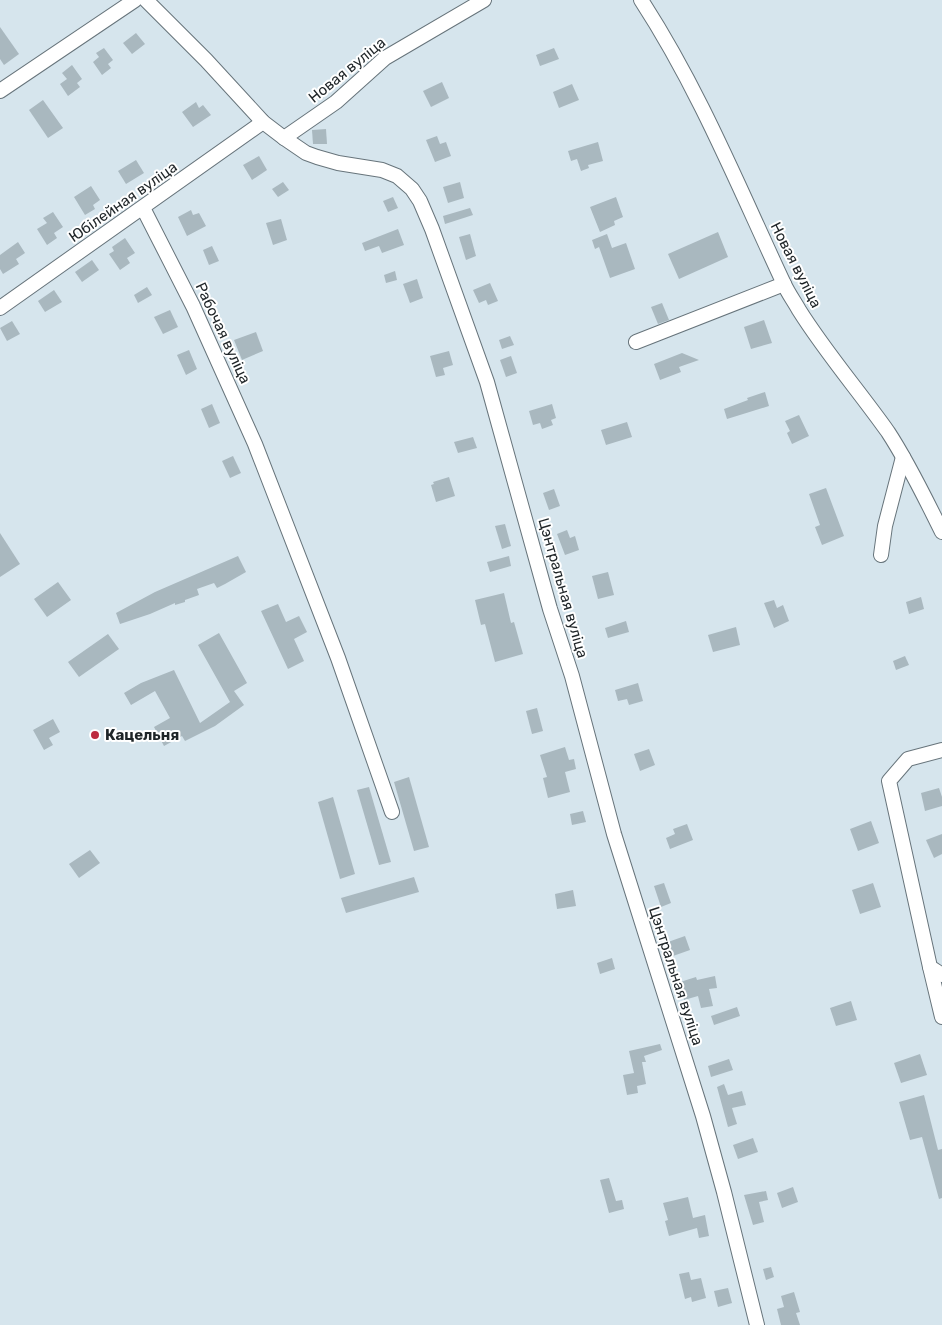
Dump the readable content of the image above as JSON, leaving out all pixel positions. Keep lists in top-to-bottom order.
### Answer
{
  "streets": {
    "street": [
      "Новая вуліца",
      "Юбілейная вуліца",
      "Рабочая вуліца",
      "Цэнтральная вуліца"
    ]
  },
  "crossings": [
    ["Новая вуліца", "Цэнтральная вуліца"],
    ["Юбілейная вуліца", "Рабочая вуліца"],
    ["Юбілейная вуліца", "Цэнтральная вуліца"]
  ],
  "places": ["Кацельня"]
}
